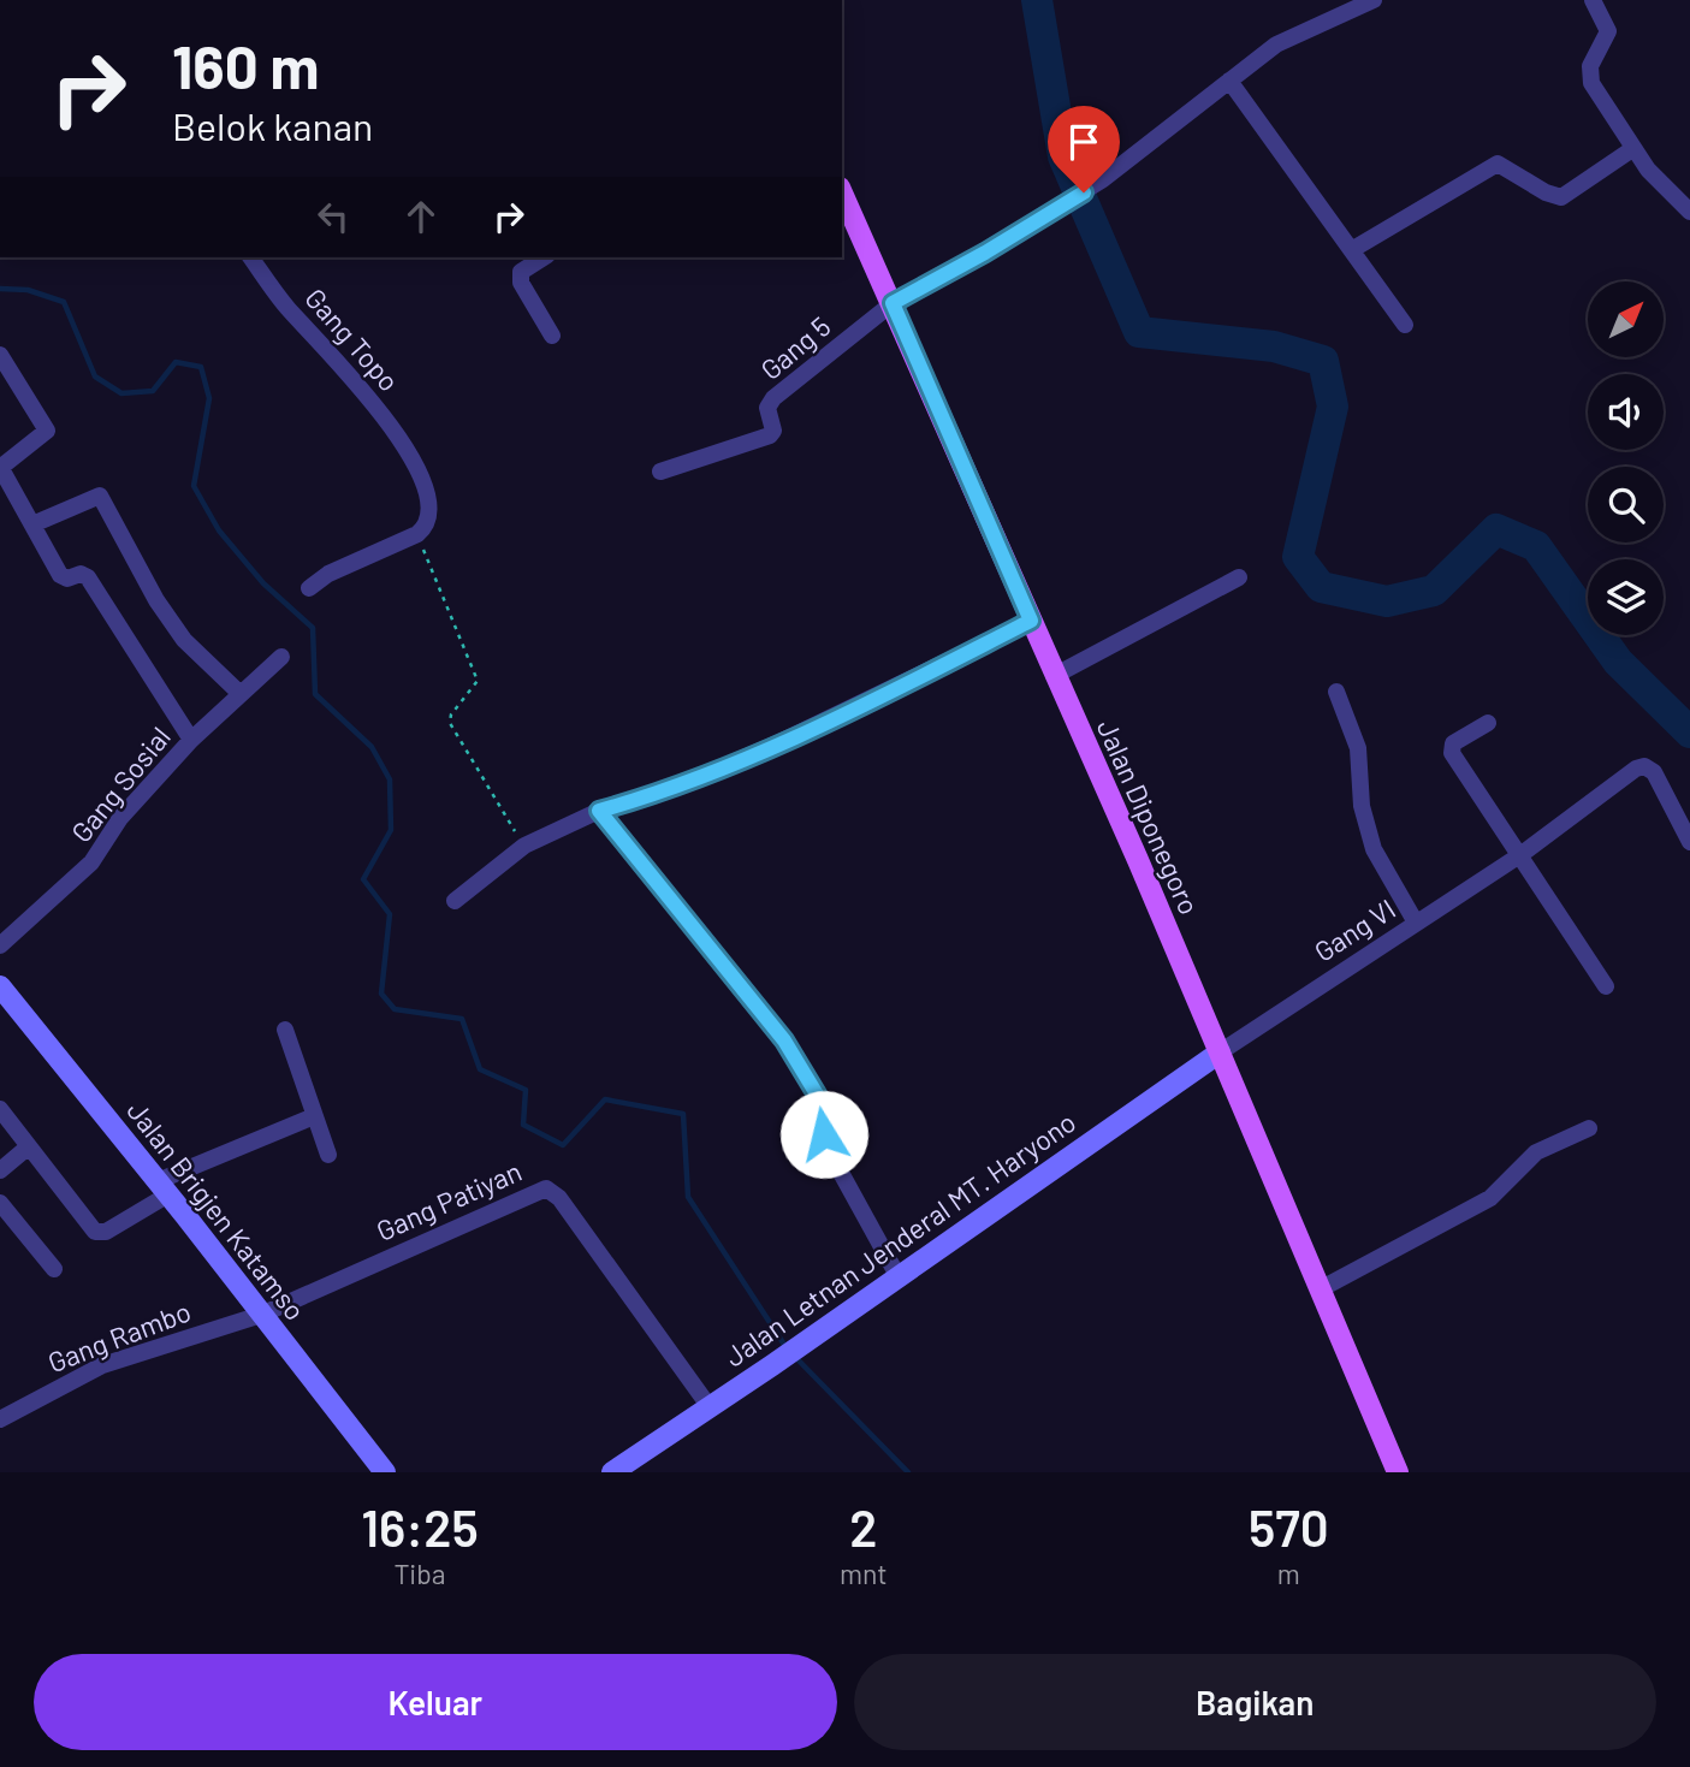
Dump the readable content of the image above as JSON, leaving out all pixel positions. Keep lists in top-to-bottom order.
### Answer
{
  "streets": {
    "main road": ["Jalan Diponegoro", "Jalan Brigjen Katamso", "Jalan Letnan Jenderal MT. Haryono"],
    "street": [
      "Gang Topo",
      "Gang 5",
      "Gang Sosial",
      "Gang VI",
      "Gang Patiyan",
      "Gang Rambo"
    ]
  },
  "crossings": [
    ["Gang 5", "Jalan Diponegoro"],
    ["Jalan Diponegoro", "Gang VI"],
    ["Jalan Diponegoro", "Jalan Letnan Jenderal MT. Haryono"],
    ["Gang VI", "Jalan Letnan Jenderal MT. Haryono"],
    ["Gang Patiyan", "Jalan Brigjen Katamso"],
    ["Gang Patiyan", "Jalan Letnan Jenderal MT. Haryono"],
    ["Gang Patiyan", "Gang Rambo"],
    ["Jalan Brigjen Katamso", "Gang Rambo"]
  ],
  "north": "top right",
  "page": {
    "turn": ["160 m", "Belok kanan"],
    "eta": [
      "16:25",
      "Tiba",
      "2",
      "mnt",
      "570",
      "m"
    ],
    "buttons": ["Keluar", "Bagikan"]
  }
}
